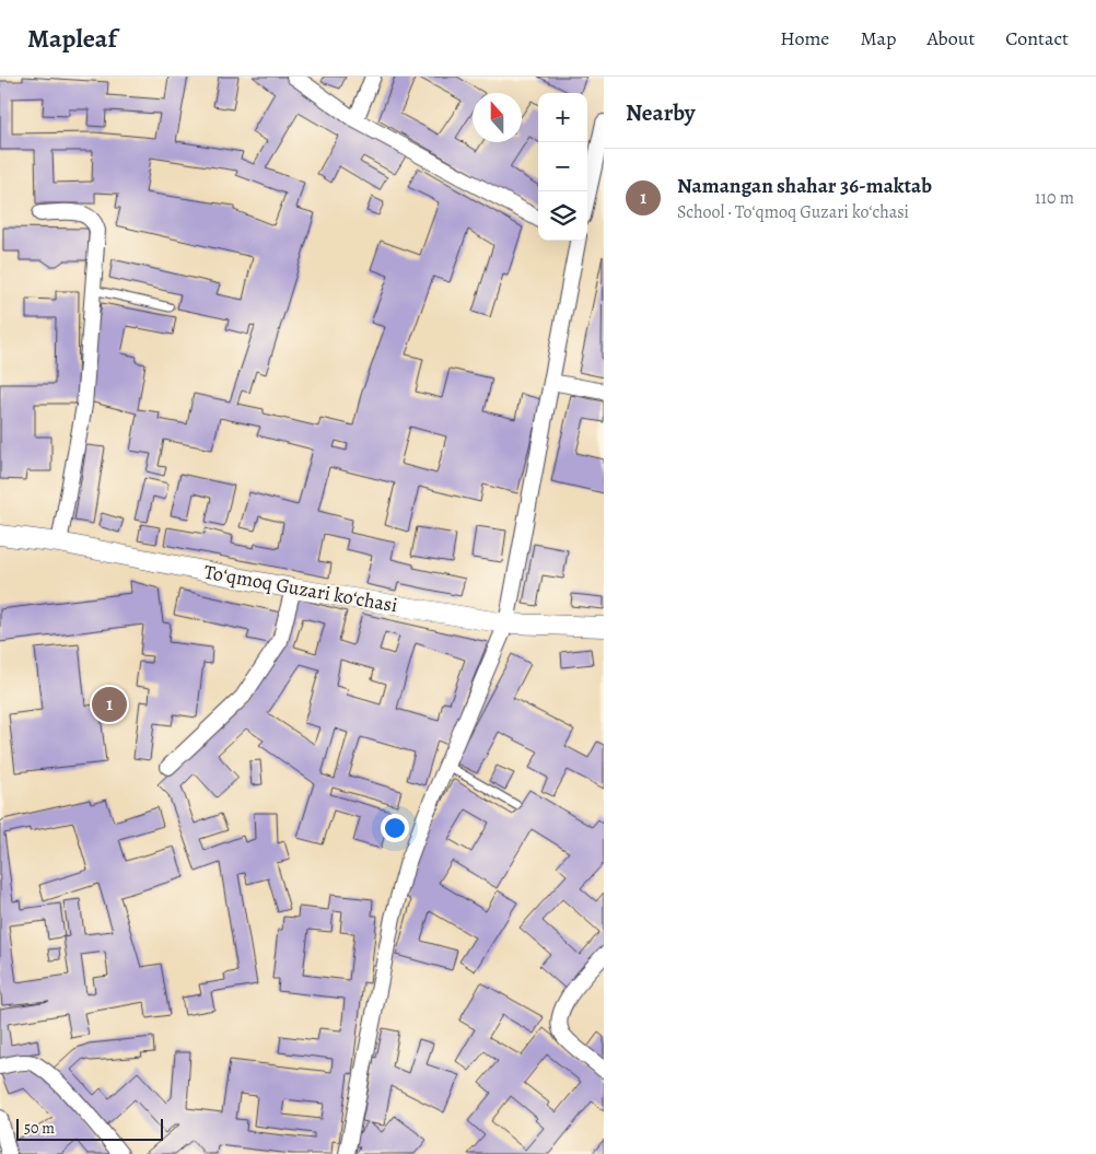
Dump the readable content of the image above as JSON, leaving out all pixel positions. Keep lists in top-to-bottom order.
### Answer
{
  "streets": {
    "street": ["Toʻqmoq Guzari koʻchasi"]
  },
  "scale_bar": "50 m",
  "north": "top",
  "page": {
    "header": "Mapleaf",
    "nav": [
      "Home",
      "Map",
      "About",
      "Contact"
    ],
    "heading": "Nearby",
    "map_buttons": ["+", "−"],
    "list": [
      {
        "mark": "1",
        "name": "Namangan shahar 36-maktab",
        "note": "School · Toʻqmoq Guzari koʻchasi",
        "value": "110 m"
      }
    ],
    "pins": "1",
    "scale": "50 m"
  }
}
